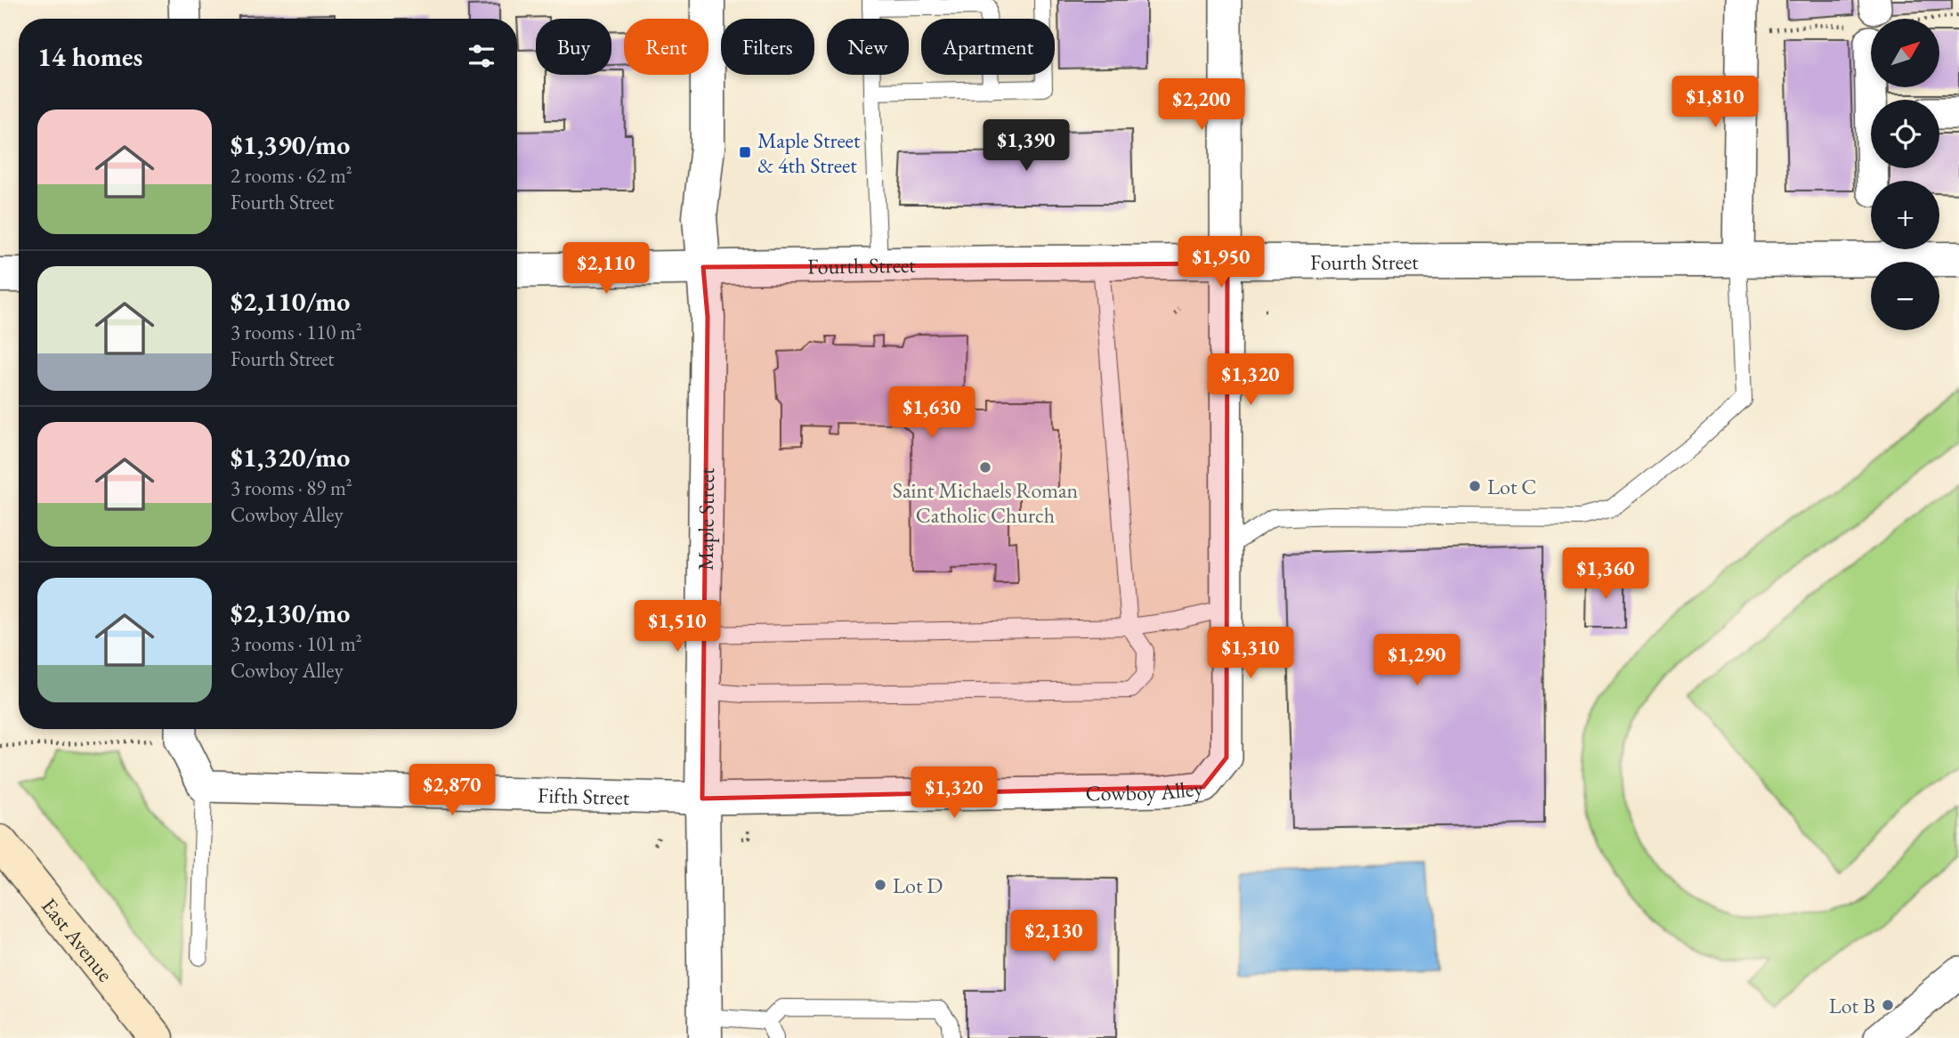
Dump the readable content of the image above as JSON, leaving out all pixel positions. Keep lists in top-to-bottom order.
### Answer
{
  "streets": {
    "main road": ["East Avenue"],
    "street": [
      "Fourth Street",
      "Maple Street",
      "Cowboy Alley",
      "Fifth Street"
    ]
  },
  "crossings": [
    ["Fourth Street", "Maple Street"],
    ["Fourth Street", "Cowboy Alley"],
    ["Maple Street", "Cowboy Alley"],
    ["Maple Street", "Fifth Street"],
    ["Cowboy Alley", "Fifth Street"]
  ],
  "places": {
    "transit": ["Maple Street & 4th Street"],
    "other": [
      "Saint Michaels Roman Catholic Church",
      "Lot C",
      "Lot D",
      "Lot B"
    ]
  },
  "north": "top right",
  "page": {
    "map_buttons": ["+", "−"],
    "chip": [
      "Buy",
      "Rent",
      "Filters",
      "New",
      "Apartment"
    ],
    "heading": "14 homes",
    "price": [
      "$1,810",
      "$2,200",
      "$1,390",
      "$1,950",
      "$2,110",
      "$1,320",
      "$1,630",
      "$1,360",
      "$1,510",
      "$1,310",
      "$1,290",
      "$2,870",
      "$1,320",
      "$2,130"
    ],
    "list": [
      {
        "name": "$1,390/mo",
        "note": "2 rooms · 62 m² · Fourth Street"
      },
      {
        "name": "$2,110/mo",
        "note": "3 rooms · 110 m² · Fourth Street"
      },
      {
        "name": "$1,320/mo",
        "note": "3 rooms · 89 m² · Cowboy Alley"
      },
      {
        "name": "$2,130/mo",
        "note": "3 rooms · 101 m² · Cowboy Alley"
      }
    ]
  }
}
